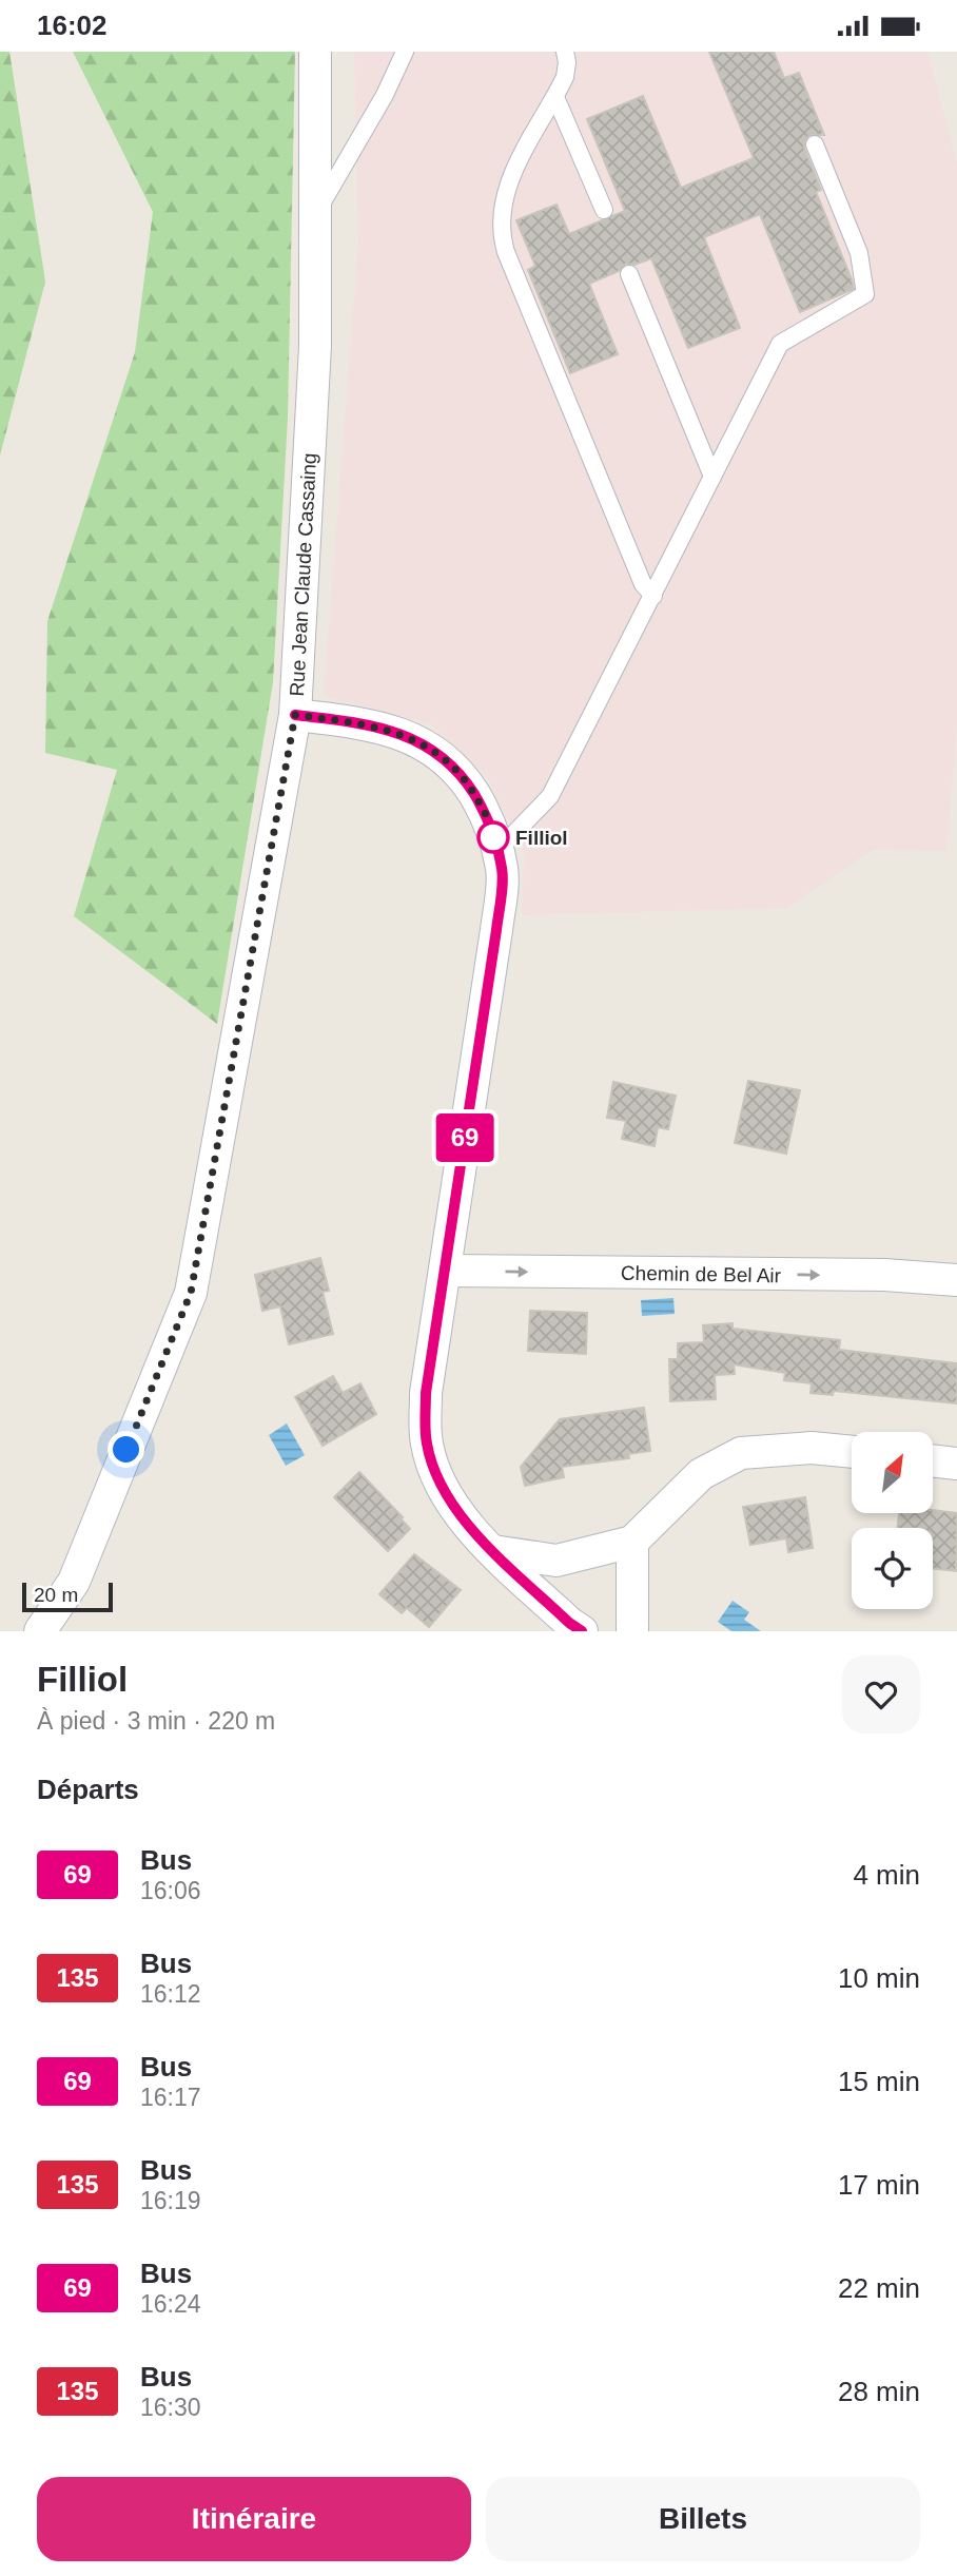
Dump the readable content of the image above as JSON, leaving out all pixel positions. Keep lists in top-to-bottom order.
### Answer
{
  "streets": {
    "street": ["Rue Jean Claude Cassaing", "Chemin de Bel Air"]
  },
  "one_way": ["Chemin de Bel Air"],
  "places": ["Filliol"],
  "lines": ["bus line 69"],
  "scale_bar": "20 m",
  "north": "top right",
  "page": {
    "status": "16:02",
    "on_map": "69",
    "scale": "20 m",
    "heading": [
      ["Filliol", "À pied · 3 min · 220 m"],
      "Départs"
    ],
    "list": [
      {
        "mark": "69",
        "name": "Bus",
        "note": "16:06",
        "value": "4 min"
      },
      {
        "mark": "135",
        "name": "Bus",
        "note": "16:12",
        "value": "10 min"
      },
      {
        "mark": "69",
        "name": "Bus",
        "note": "16:17",
        "value": "15 min"
      },
      {
        "mark": "135",
        "name": "Bus",
        "note": "16:19",
        "value": "17 min"
      },
      {
        "mark": "69",
        "name": "Bus",
        "note": "16:24",
        "value": "22 min"
      },
      {
        "mark": "135",
        "name": "Bus",
        "note": "16:30",
        "value": "28 min"
      }
    ],
    "buttons": ["Itinéraire", "Billets"]
  }
}
